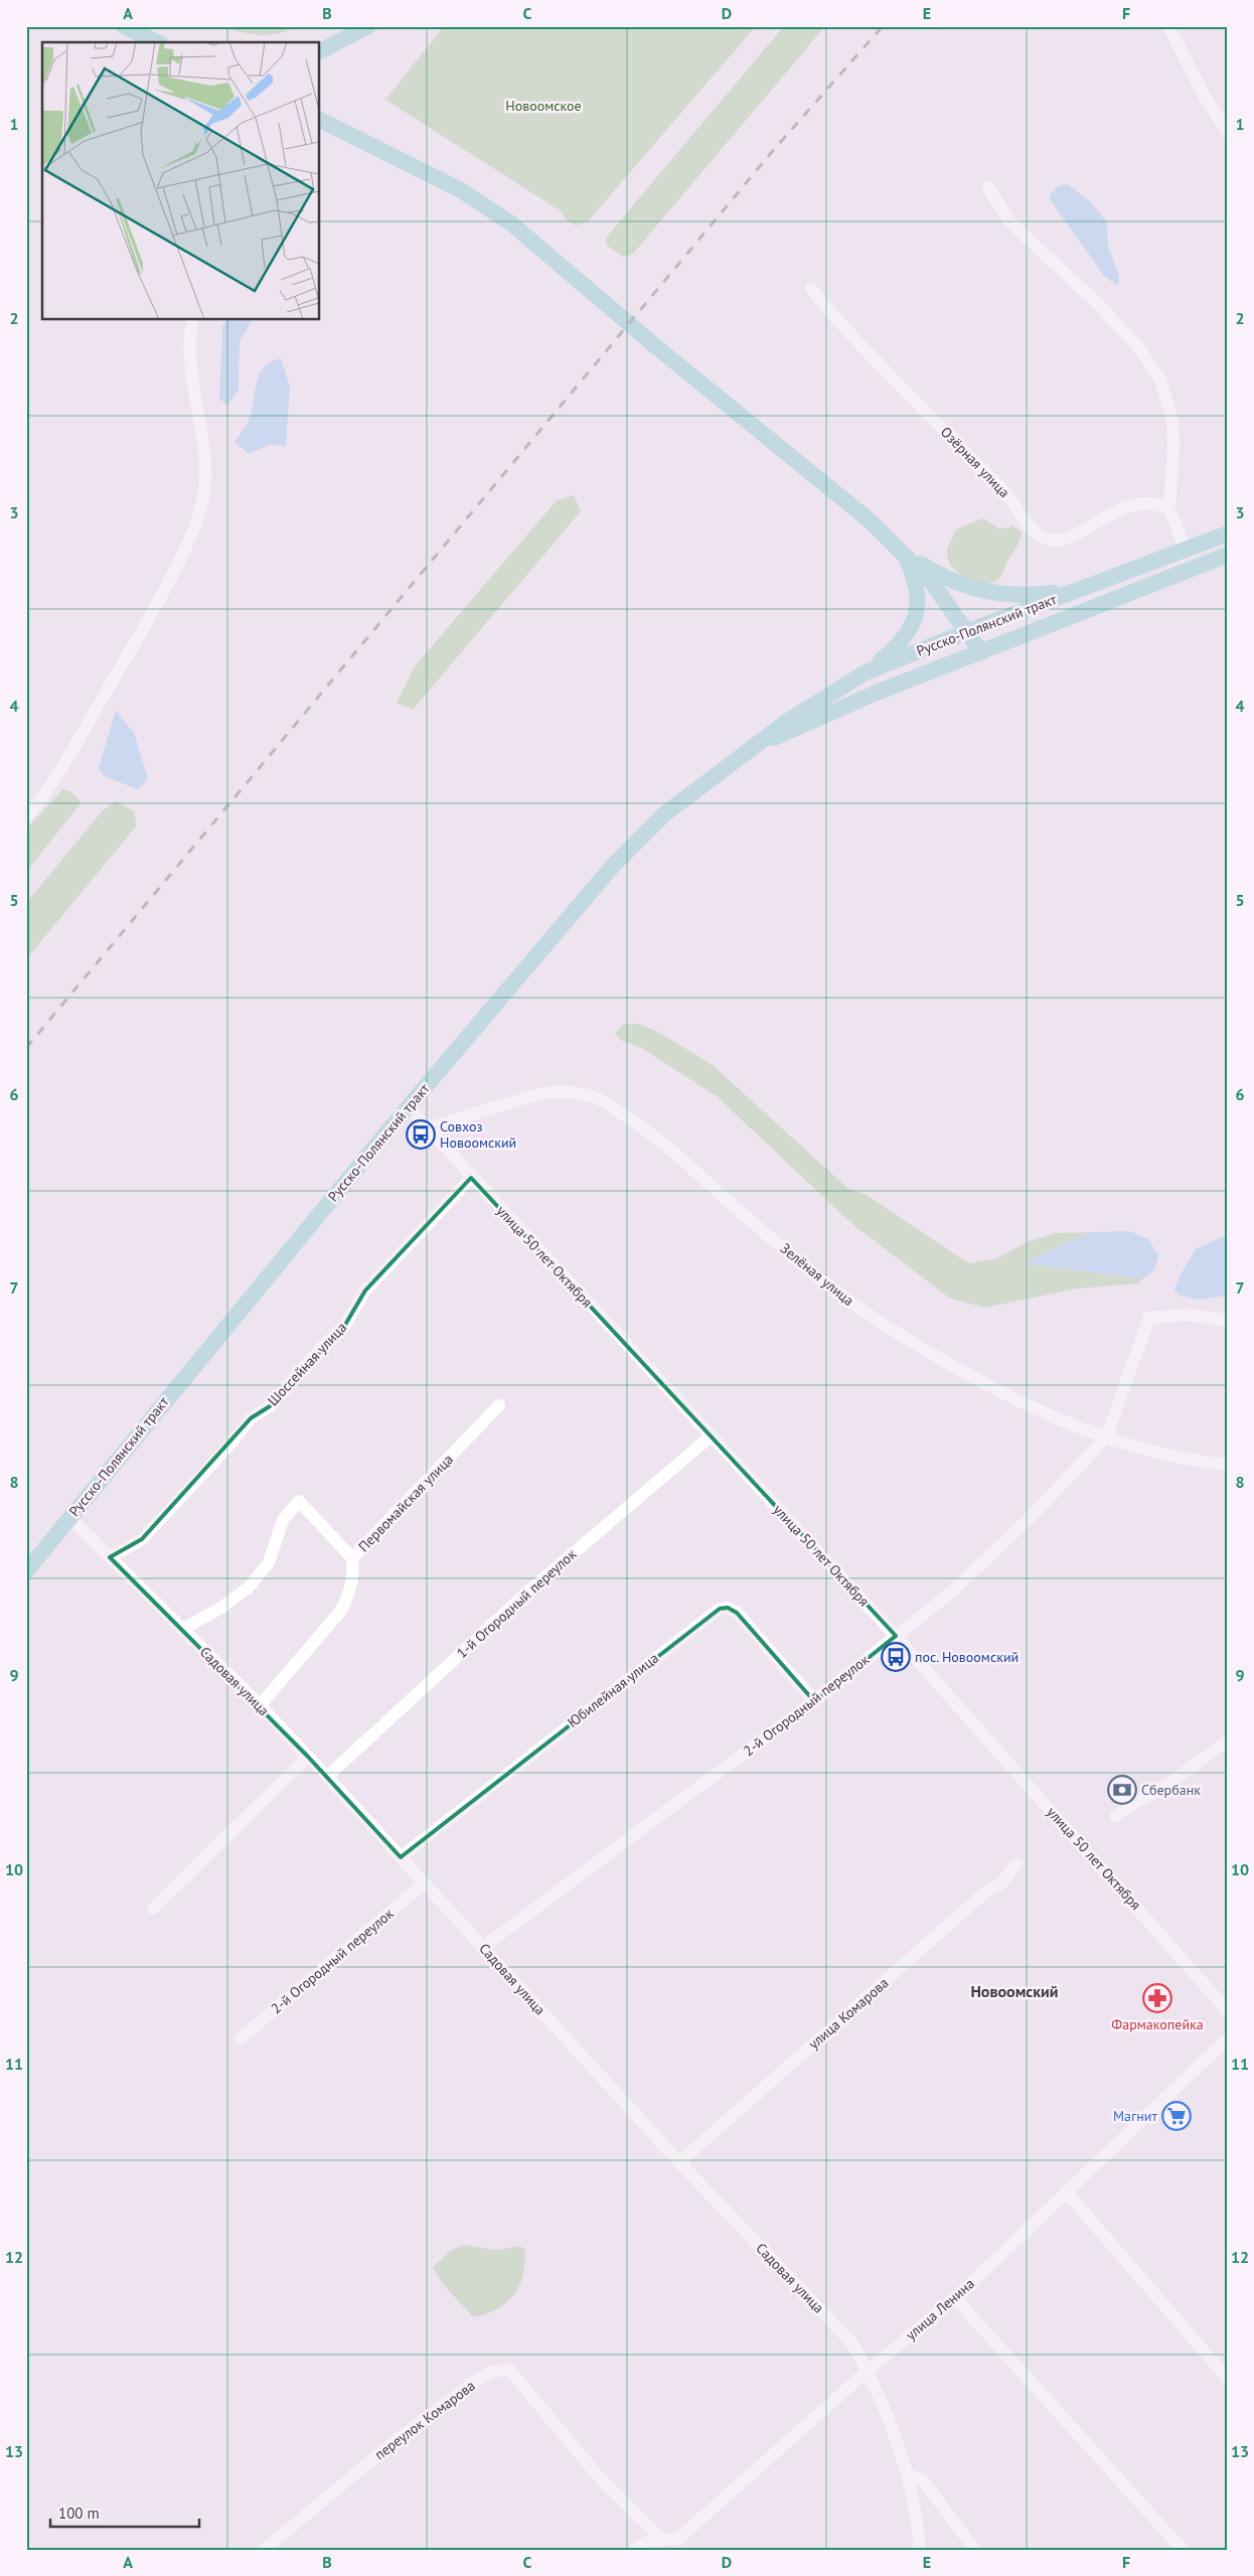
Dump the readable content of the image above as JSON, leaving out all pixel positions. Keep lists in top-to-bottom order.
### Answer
{
  "streets": {
    "main road": ["Русско-Полянский тракт"],
    "street": [
      "Озёрная улица",
      "улица 50 лет Октября",
      "Зелёная улица",
      "Шоссейная улица",
      "Первомайская улица",
      "1-й Огородный переулок",
      "Садовая улица",
      "Юбилейная улица",
      "2-й Огородный переулок",
      "улица Комарова",
      "улица Ленина",
      "переулок Комарова"
    ]
  },
  "crossings": [
    ["Русско-Полянский тракт", "улица 50 лет Октября"],
    ["Русско-Полянский тракт", "Садовая улица"],
    ["улица 50 лет Октября", "Зелёная улица"],
    ["улица 50 лет Октября", "Шоссейная улица"],
    ["улица 50 лет Октября", "1-й Огородный переулок"],
    ["улица 50 лет Октября", "2-й Огородный переулок"],
    ["Зелёная улица", "2-й Огородный переулок"],
    ["Шоссейная улица", "Садовая улица"],
    ["Первомайская улица", "Садовая улица"],
    ["1-й Огородный переулок", "Садовая улица"],
    ["Садовая улица", "Юбилейная улица"],
    ["Садовая улица", "2-й Огородный переулок"],
    ["Садовая улица", "улица Комарова"],
    ["Садовая улица", "улица Ленина"],
    ["Юбилейная улица", "2-й Огородный переулок"],
    ["улица Ленина", "переулок Комарова"]
  ],
  "districts": ["Новоомский"],
  "parks": ["Новоомское"],
  "places": {
    "bus stop": ["Совхоз Новоомский", "пос. Новоомский"],
    "bank": ["Сбербанк"],
    "pharmacy": ["Фармакопейка"],
    "supermarket": ["Магнит"]
  },
  "scale_bar": "100 m",
  "grid": {
    "columns": [
      "A",
      "B",
      "C",
      "D",
      "E",
      "F"
    ],
    "rows": [
      "1",
      "2",
      "3",
      "4",
      "5",
      "6",
      "7",
      "8",
      "9",
      "10",
      "11",
      "12",
      "13"
    ]
  }
}
